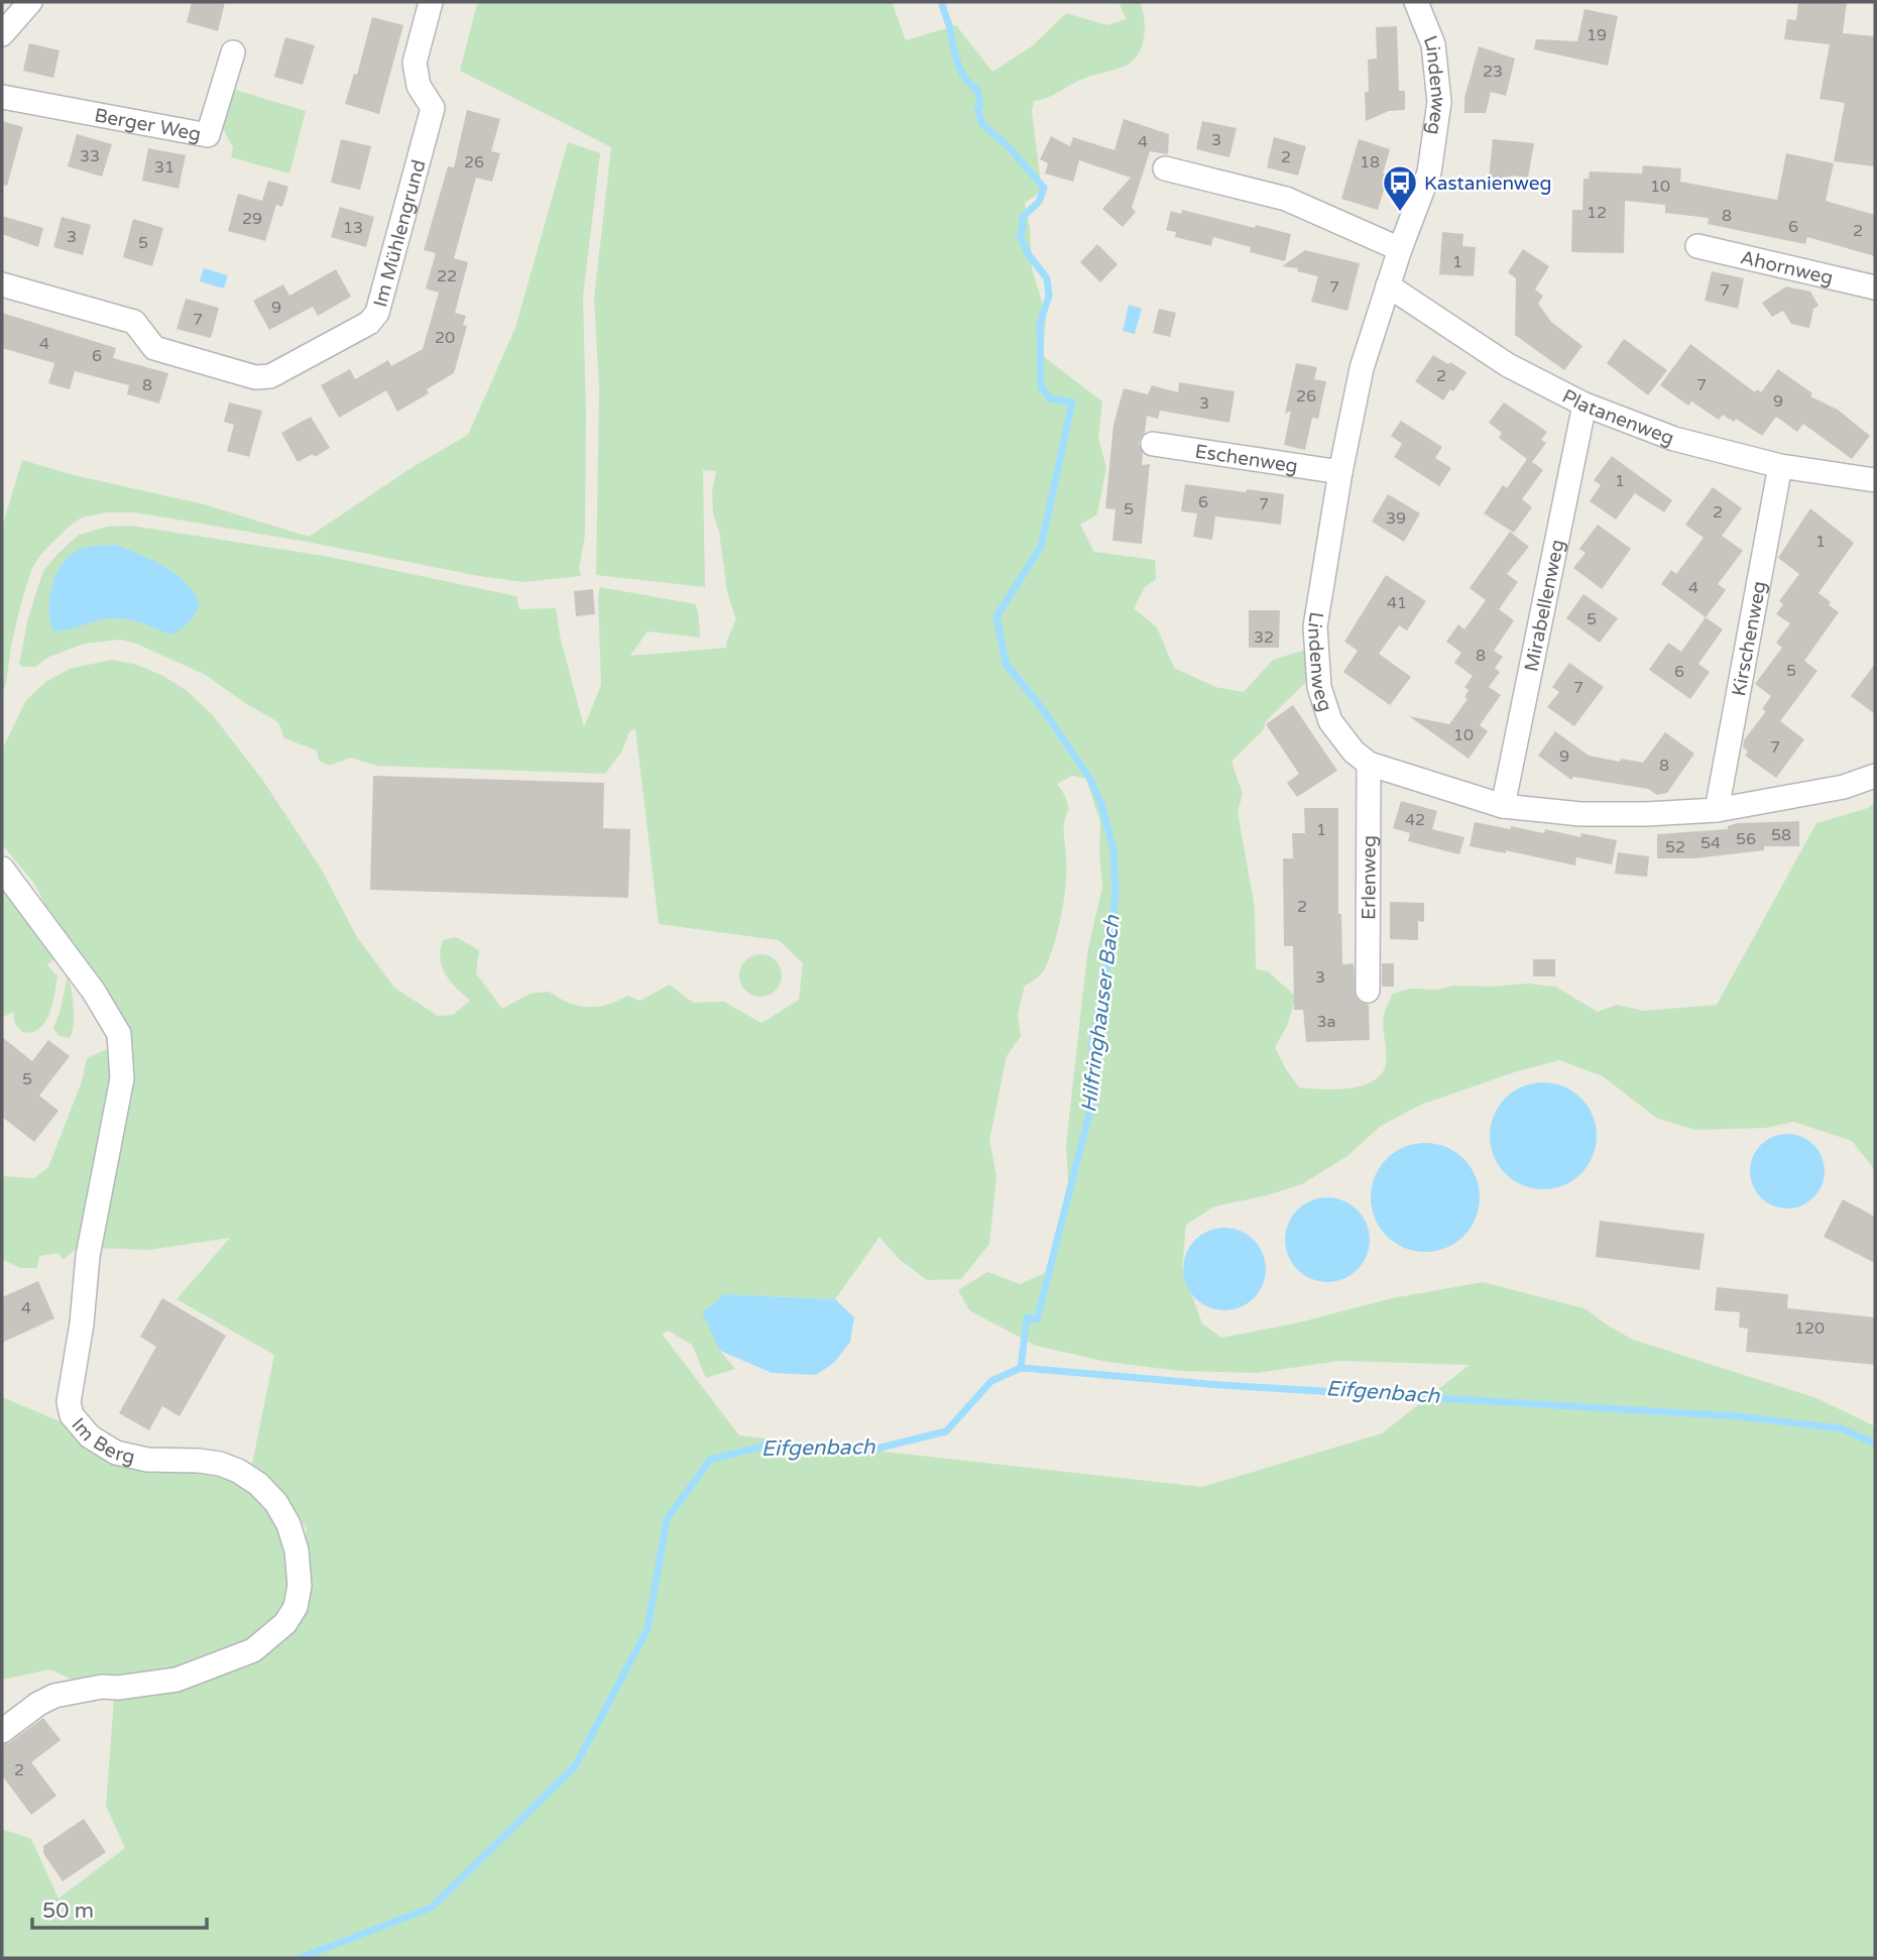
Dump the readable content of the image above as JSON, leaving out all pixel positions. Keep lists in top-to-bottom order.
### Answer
{
  "streets": {
    "street": [
      "Lindenweg",
      "Berger Weg",
      "Im Mühlengrund",
      "Ahornweg",
      "Platanenweg",
      "Eschenweg",
      "Mirabellenweg",
      "Kirschenweg",
      "Erlenweg",
      "Im Berg"
    ]
  },
  "crossings": [
    ["Lindenweg", "Platanenweg"],
    ["Lindenweg", "Eschenweg"],
    ["Lindenweg", "Mirabellenweg"],
    ["Lindenweg", "Kirschenweg"],
    ["Lindenweg", "Erlenweg"],
    ["Platanenweg", "Mirabellenweg"],
    ["Platanenweg", "Kirschenweg"]
  ],
  "water": ["Hilfringhauser Bach", "Eifgenbach"],
  "places": {
    "bus stop": ["Kastanienweg"]
  },
  "house_numbers": [
    "19",
    "23",
    "3",
    "4",
    "33",
    "2",
    "26",
    "18",
    "31",
    "10",
    "12",
    "8",
    "29",
    "6",
    "13",
    "2",
    "3",
    "5",
    "1",
    "22",
    "7",
    "7",
    "9",
    "7",
    "20",
    "4",
    "6",
    "2",
    "8",
    "7",
    "26",
    "9",
    "3",
    "1",
    "6",
    "7",
    "5",
    "2",
    "39",
    "1",
    "4",
    "41",
    "5",
    "32",
    "8",
    "5",
    "6",
    "7",
    "10",
    "7",
    "9",
    "8",
    "42",
    "1",
    "58",
    "56",
    "54",
    "52",
    "2",
    "3",
    "3a",
    "5",
    "4",
    "120",
    "2"
  ],
  "scale_bar": "50 m"
}
